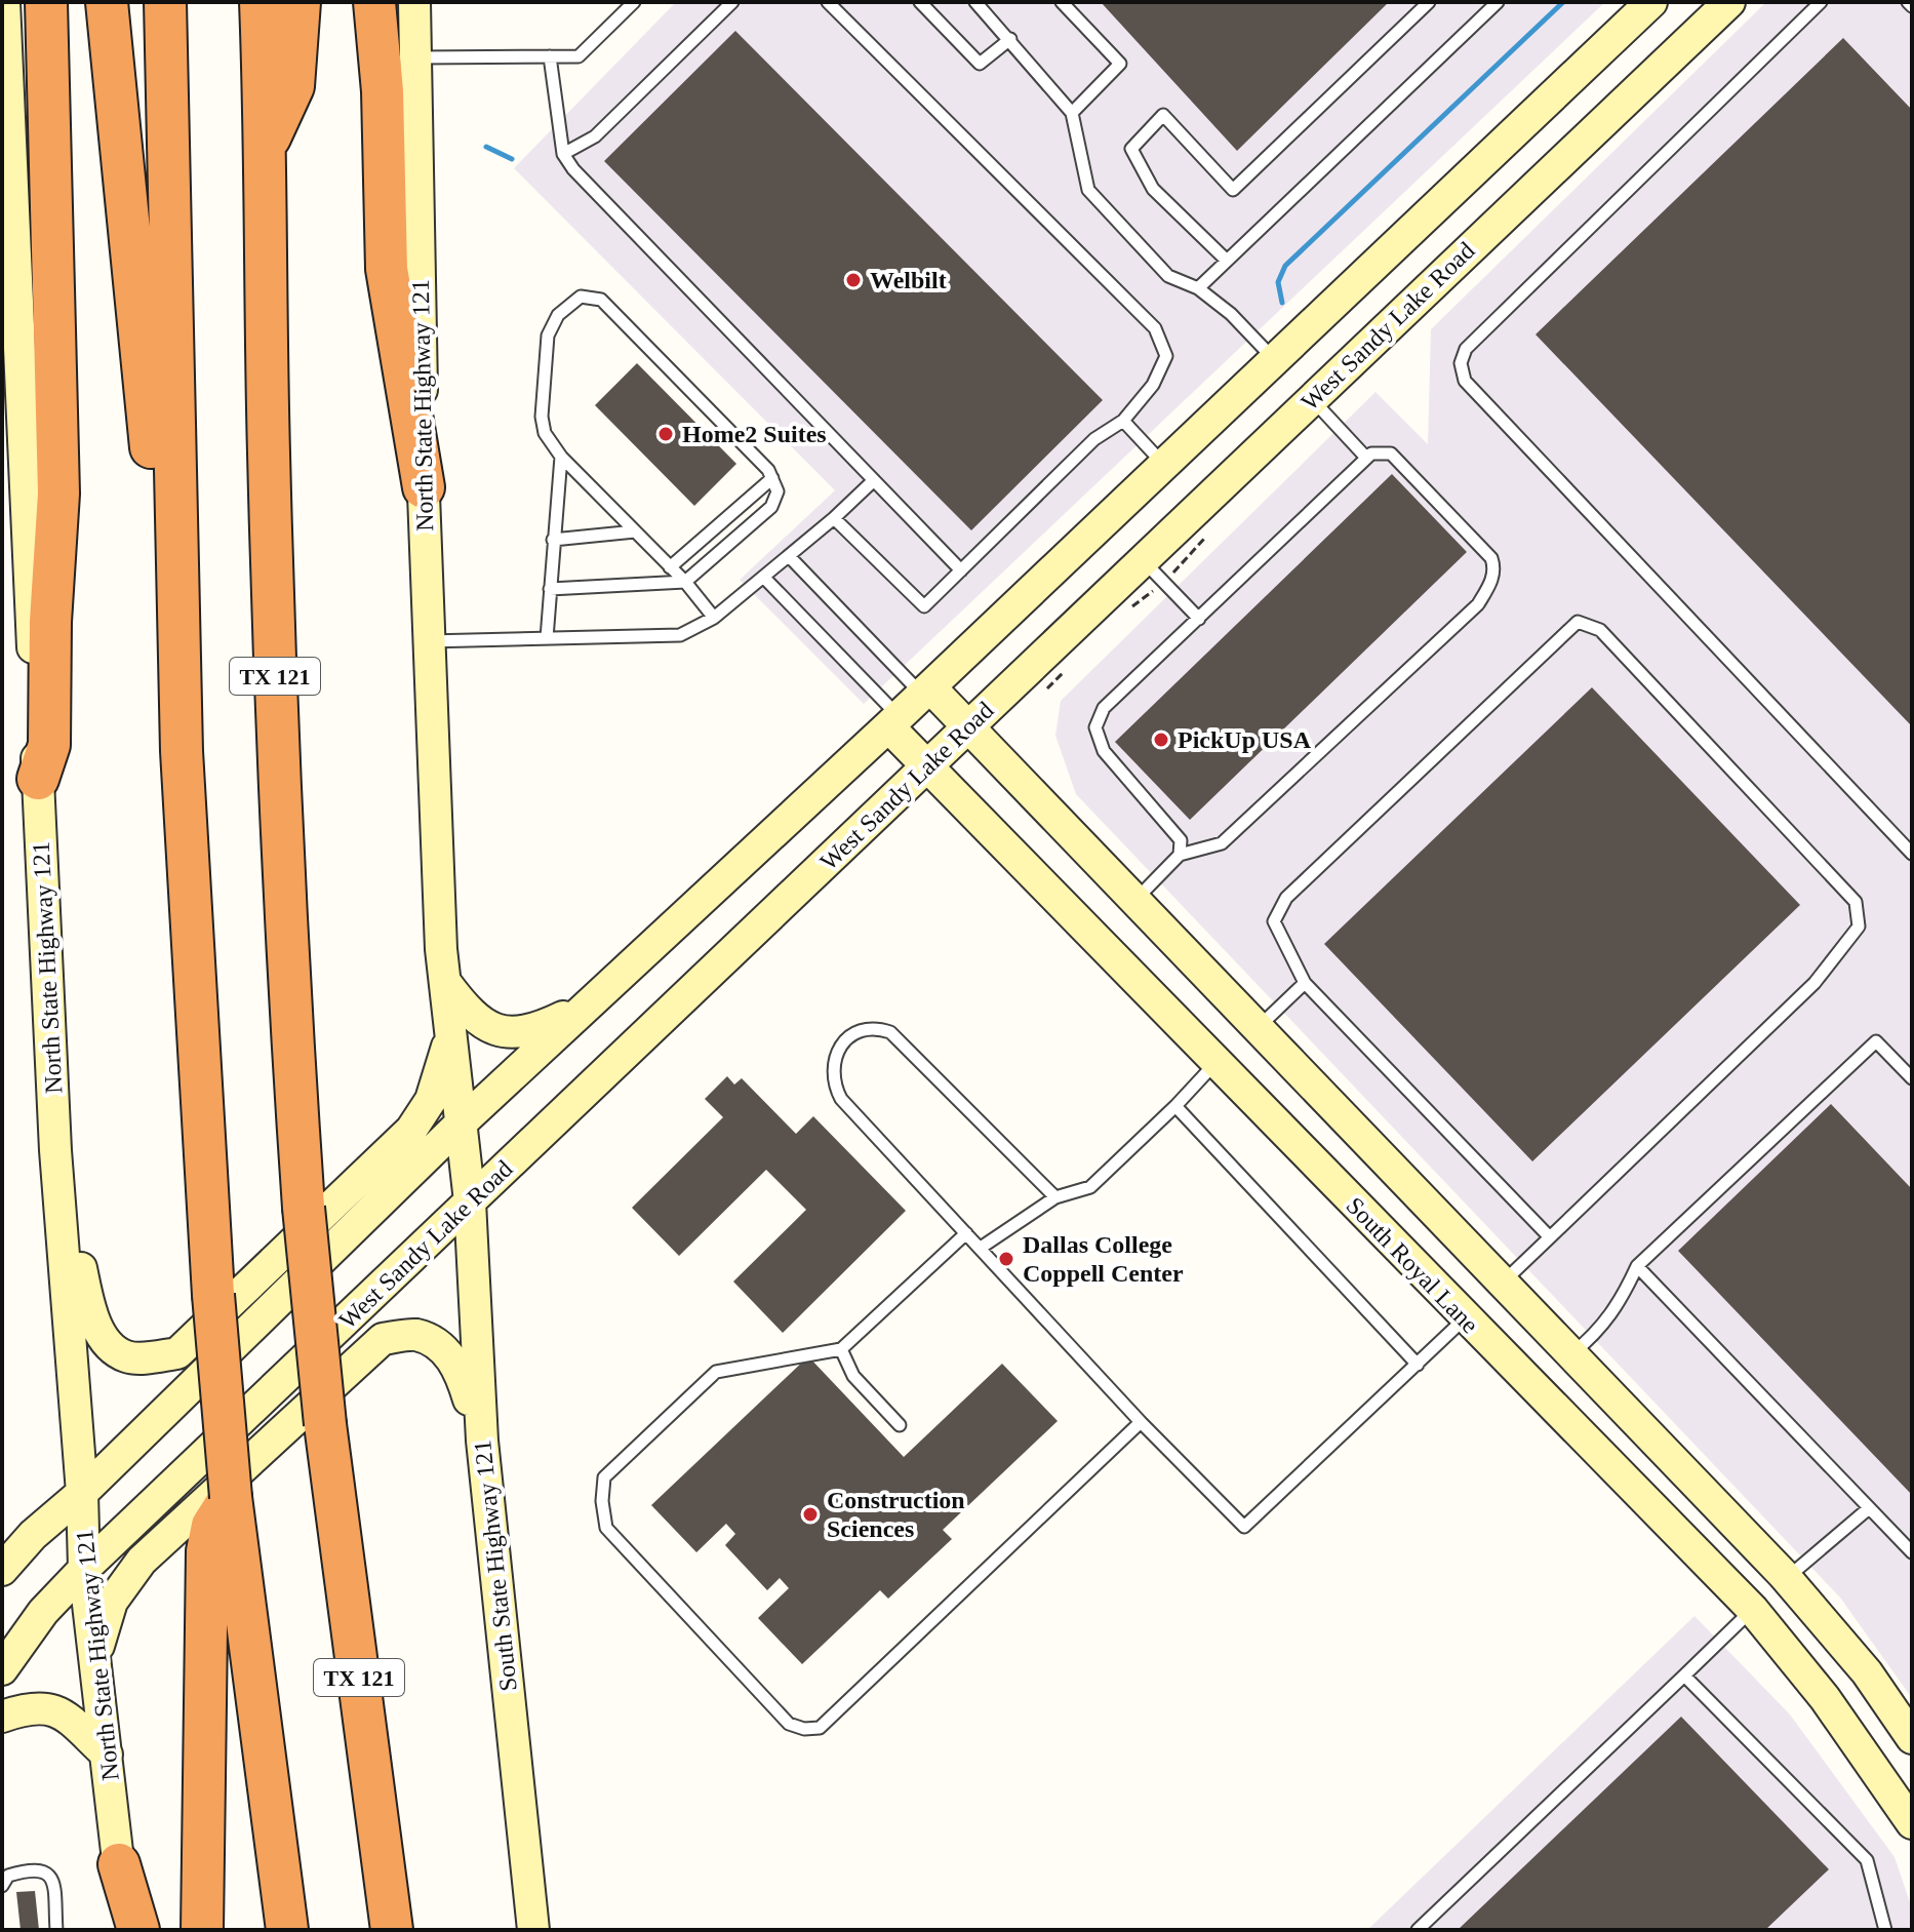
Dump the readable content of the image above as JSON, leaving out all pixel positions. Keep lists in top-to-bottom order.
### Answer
{
  "streets": {
    "highway": ["TX 121"],
    "main road": [
      "West Sandy Lake Road",
      "North State Highway 121",
      "South Royal Lane",
      "South State Highway 121"
    ]
  },
  "crossings": [
    ["West Sandy Lake Road", "North State Highway 121"],
    ["West Sandy Lake Road", "South Royal Lane"],
    ["West Sandy Lake Road", "South State Highway 121"],
    ["North State Highway 121", "South State Highway 121"]
  ],
  "places": [
    "Welbilt",
    "Home2 Suites",
    "PickUp USA",
    "Dallas College Coppell Center",
    "Construction Sciences"
  ]
}
